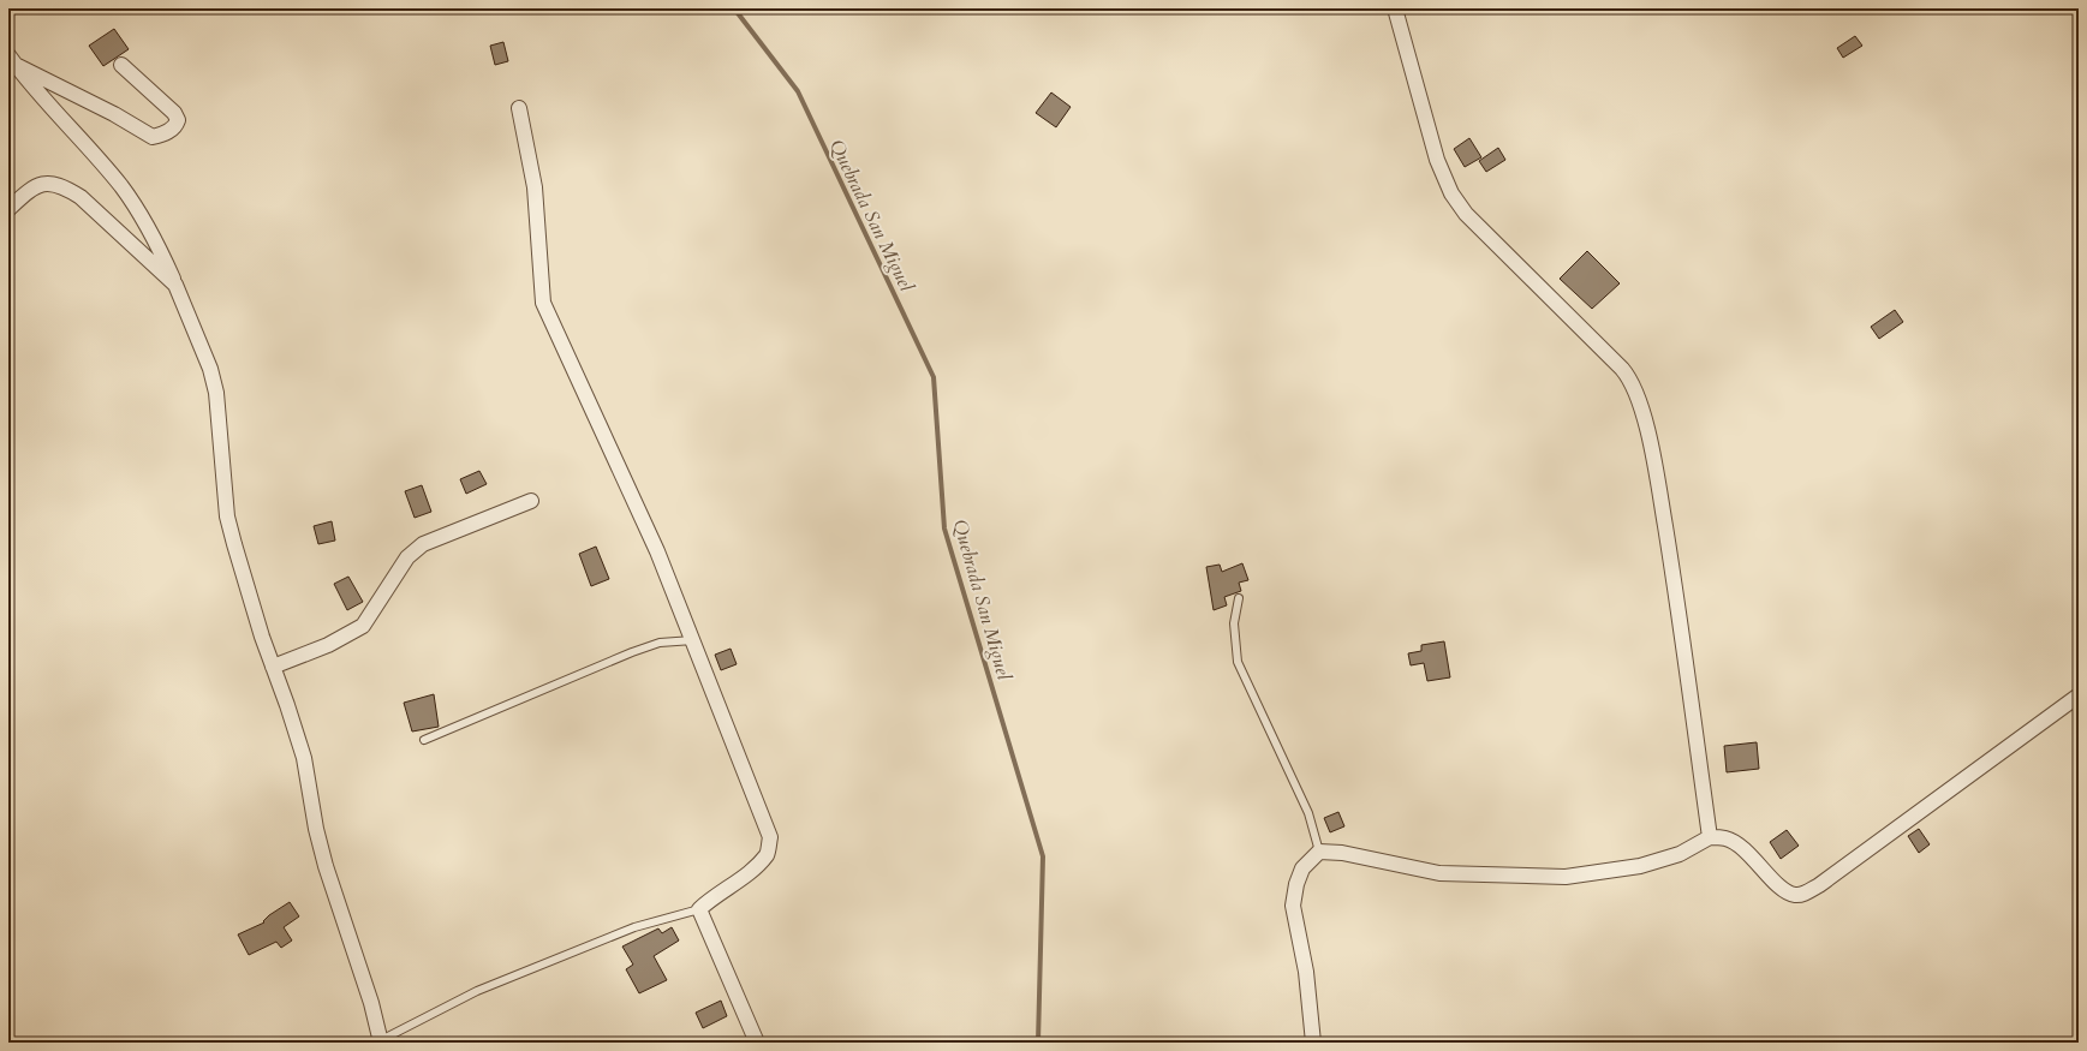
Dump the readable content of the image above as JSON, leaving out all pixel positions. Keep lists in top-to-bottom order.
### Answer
{
  "water": ["Quebrada San Miguel"]
}
